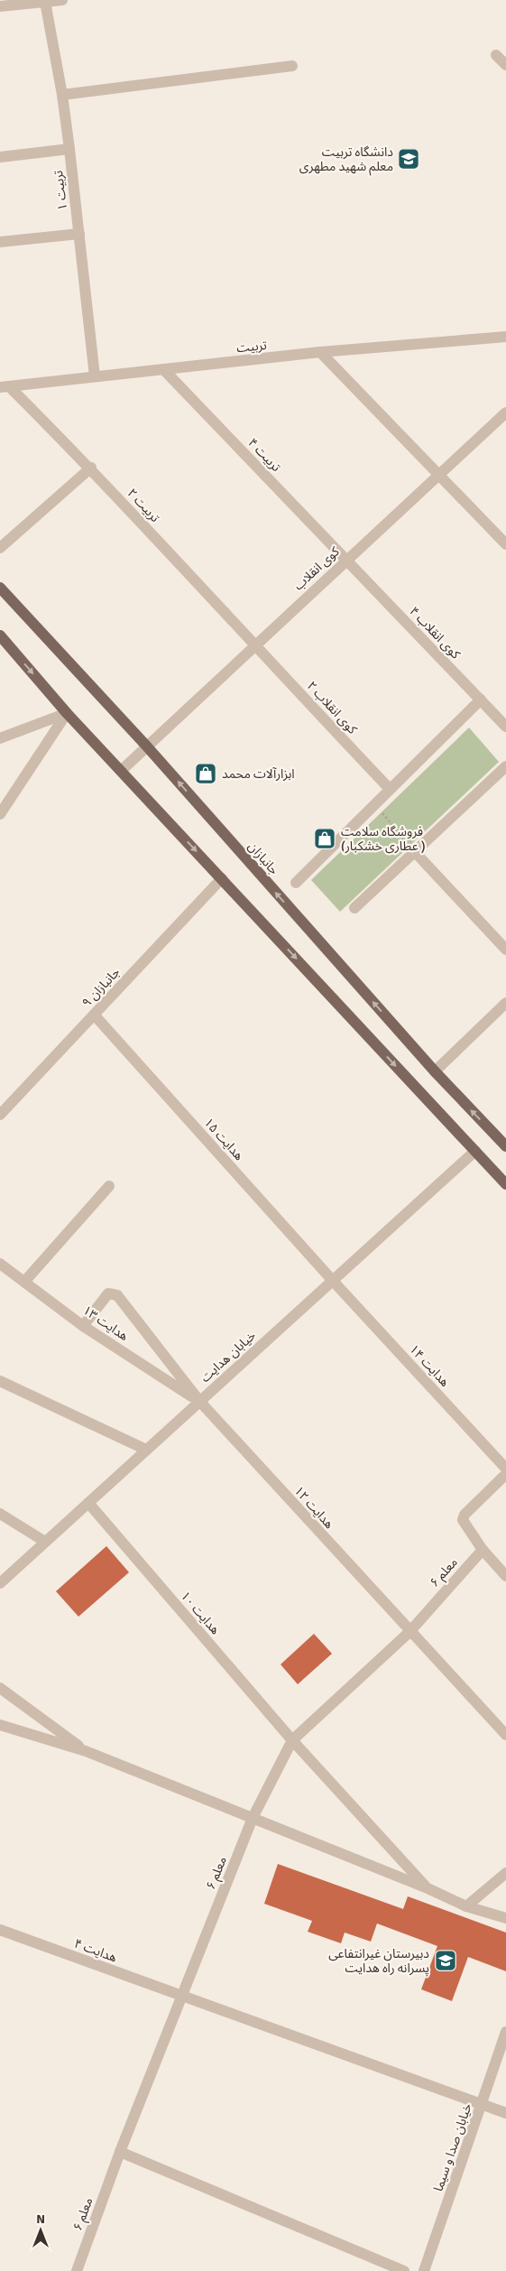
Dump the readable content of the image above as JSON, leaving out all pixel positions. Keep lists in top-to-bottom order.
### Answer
{
  "streets": {
    "main road": ["جانبازان"],
    "street": [
      "تربیت ۱",
      "تربیت",
      "تربیت ۴",
      "تربیت ۲",
      "کوی انقلاب",
      "کوی انقلاب ۴",
      "کوی انقلاب ۲",
      "جانبازان ۹",
      "هدایت ۱۵",
      "هدایت ۱۳",
      "خیابان هدایت",
      "هدایت ۱۴",
      "هدایت ۱۲",
      "معلم ۶",
      "هدایت ۱۰",
      "هدایت ۴",
      "خیابان صدا و سیما"
    ]
  },
  "crossings": [
    ["تربیت ۱", "تربیت"],
    ["تربیت", "تربیت ۴"],
    ["تربیت", "تربیت ۲"],
    ["تربیت ۴", "کوی انقلاب"],
    ["تربیت ۴", "کوی انقلاب ۴"],
    ["تربیت ۲", "کوی انقلاب"],
    ["تربیت ۲", "کوی انقلاب ۲"],
    ["کوی انقلاب", "کوی انقلاب ۴"],
    ["کوی انقلاب", "کوی انقلاب ۲"],
    ["کوی انقلاب", "جانبازان"],
    ["جانبازان ۹", "هدایت ۱۵"],
    ["هدایت ۱۵", "خیابان هدایت"],
    ["هدایت ۱۵", "هدایت ۱۴"],
    ["هدایت ۱۳", "خیابان هدایت"],
    ["هدایت ۱۳", "هدایت ۱۲"],
    ["خیابان هدایت", "هدایت ۱۴"],
    ["خیابان هدایت", "هدایت ۱۲"],
    ["خیابان هدایت", "هدایت ۱۰"],
    ["هدایت ۱۲", "معلم ۶"],
    ["معلم ۶", "هدایت ۱۰"],
    ["معلم ۶", "هدایت ۴"],
    ["هدایت ۴", "خیابان صدا و سیما"]
  ],
  "places": {
    "school or university": ["دانشگاه تربیت معلم شهید مطهری", "دبیرستان غیرانتفاعی پسرانه راه هدایت"],
    "shop": ["ابزارآلات محمد", "فروشگاه سلامت (عطاری خشکبار )"]
  },
  "north": "top"
}
